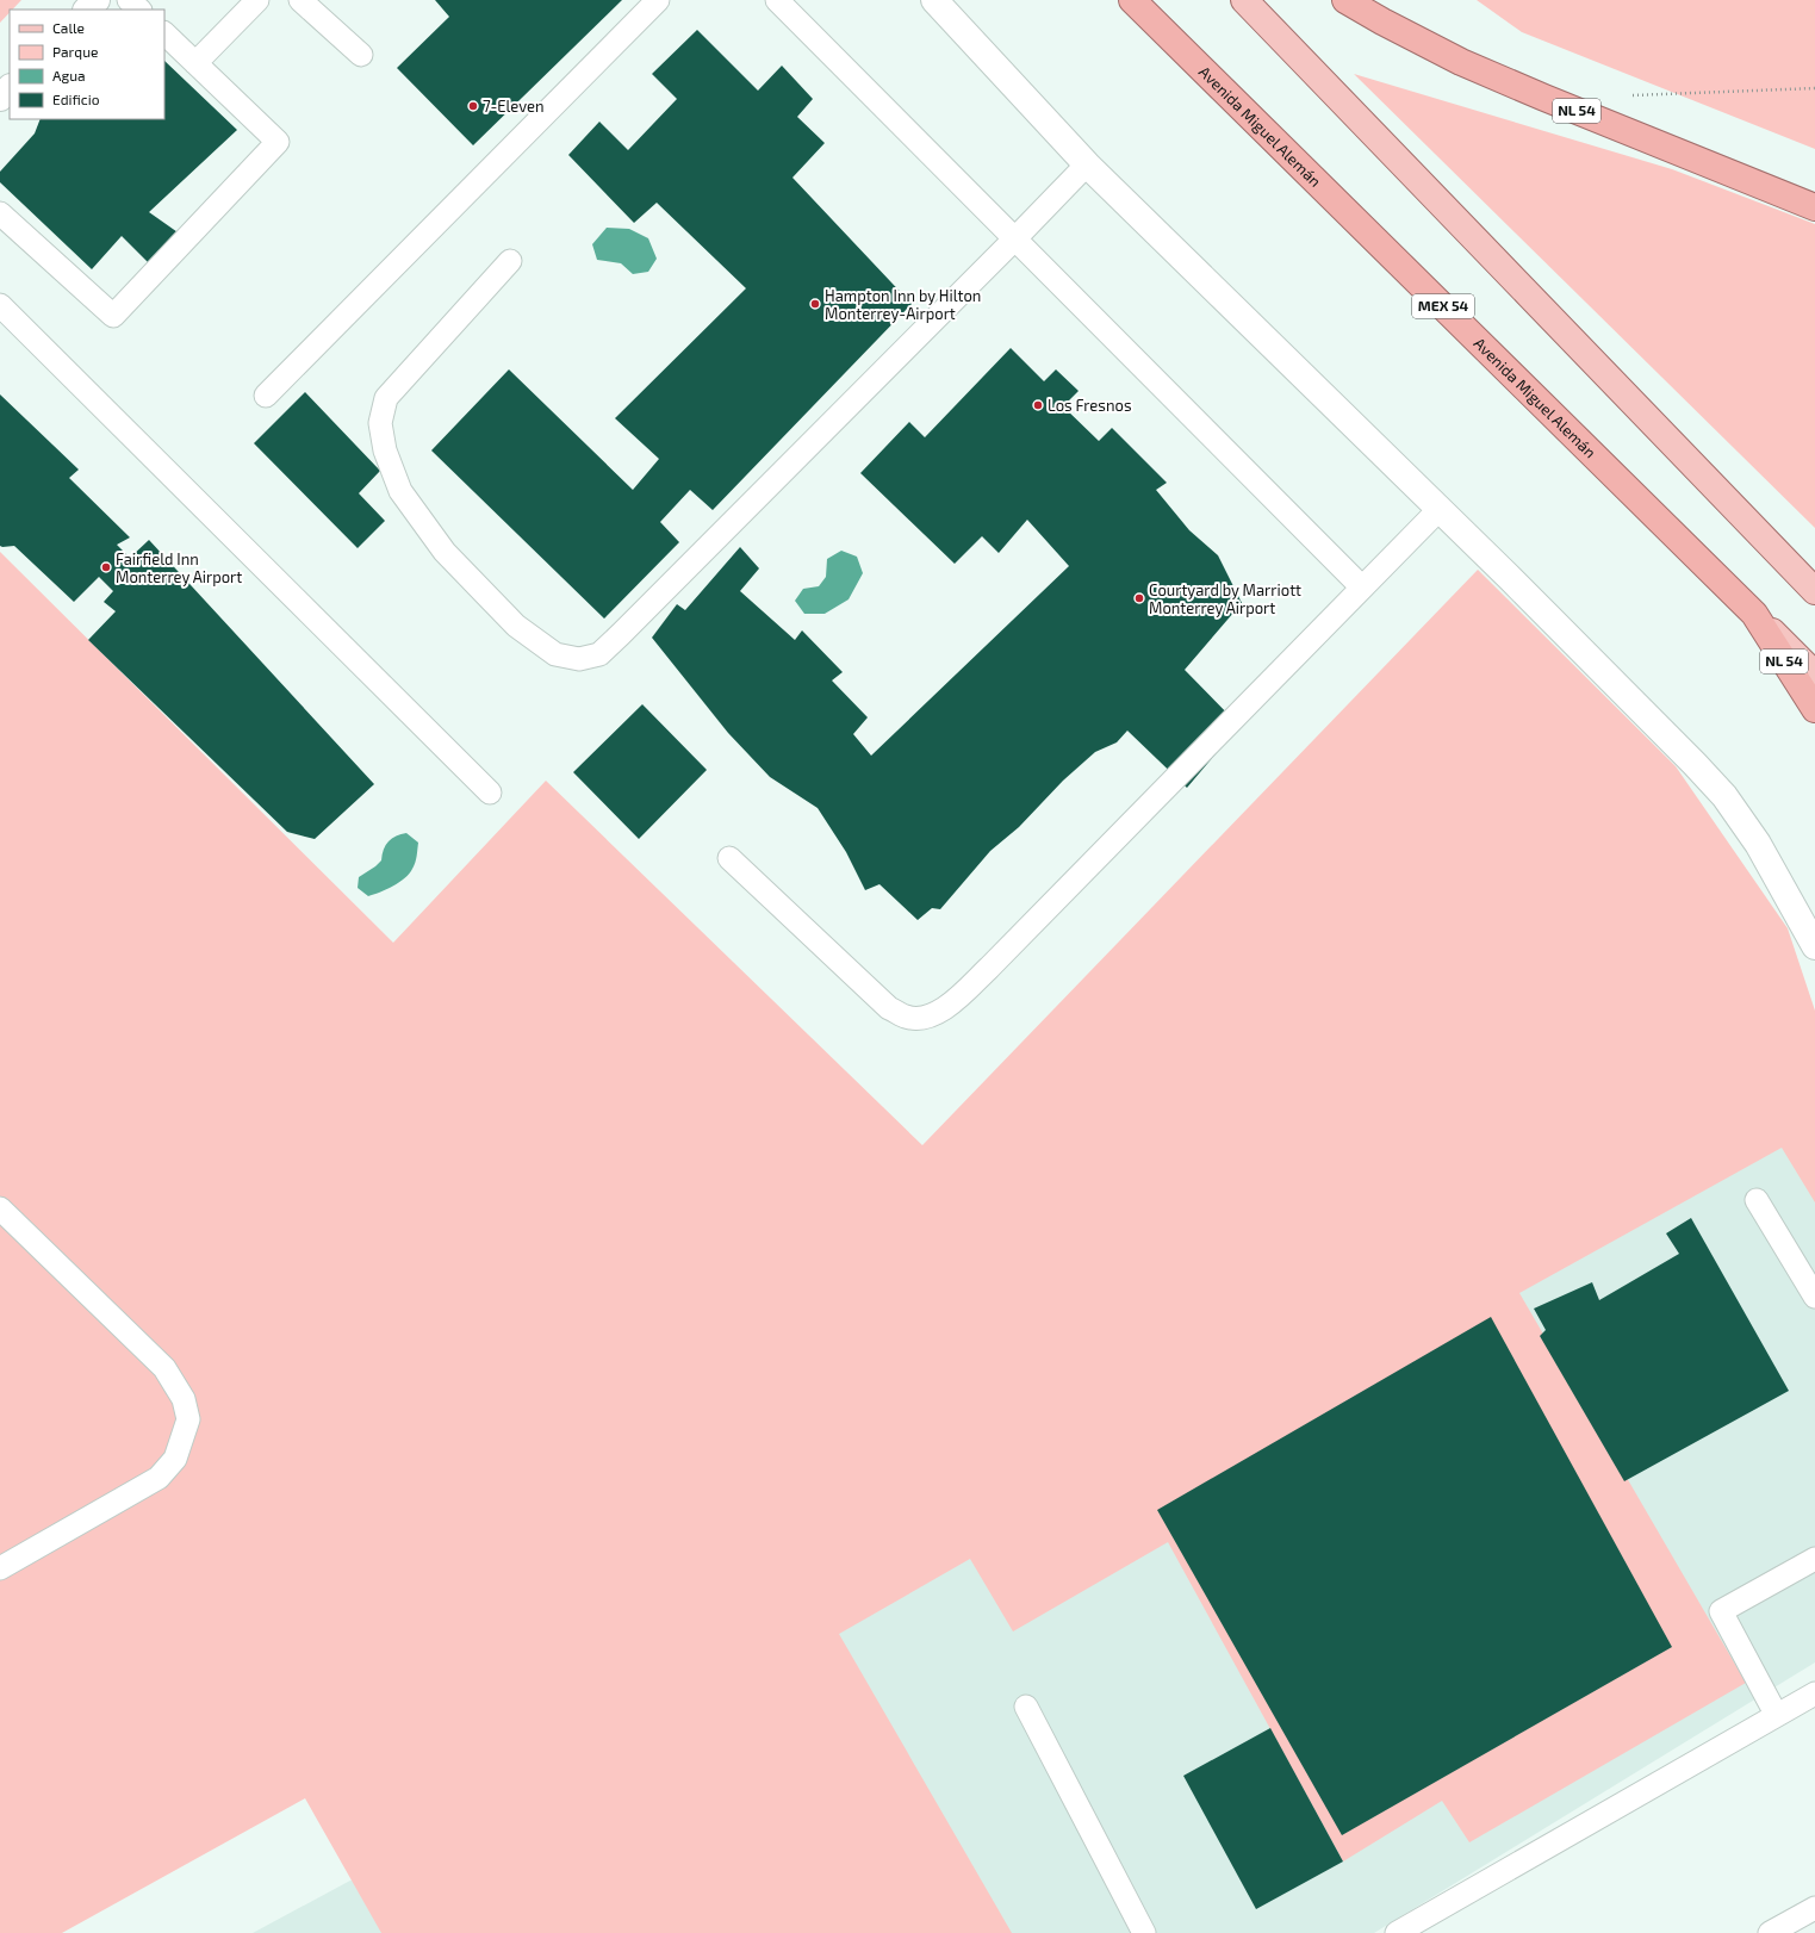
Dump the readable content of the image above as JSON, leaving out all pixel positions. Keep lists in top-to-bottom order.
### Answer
{
  "streets": {
    "highway": ["NL 54", "Avenida Miguel Alemán", "MEX 54"]
  },
  "crossings": [
    ["NL 54", "Avenida Miguel Alemán"]
  ],
  "places": [
    "7-Eleven",
    "Hampton Inn by Hilton Monterrey-Airport",
    "Los Fresnos",
    "Fairfield Inn Monterrey Airport",
    "Courtyard by Marriott Monterrey Airport"
  ],
  "legend": [
    "Calle",
    "Parque",
    "Agua",
    "Edificio"
  ]
}
